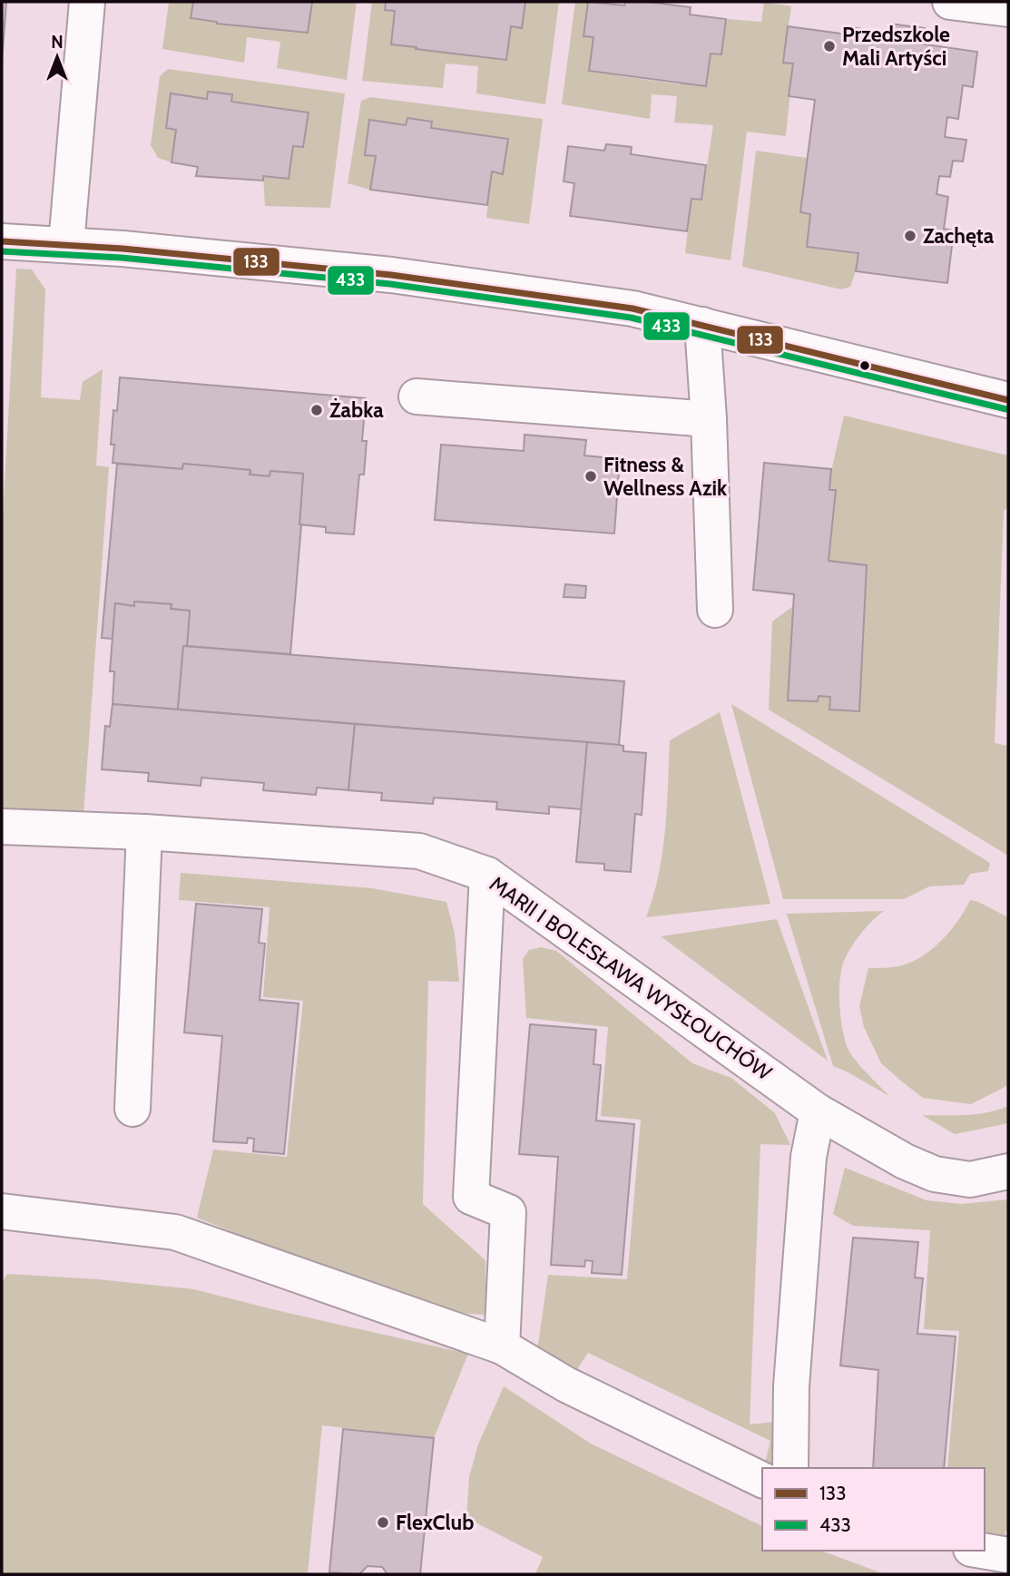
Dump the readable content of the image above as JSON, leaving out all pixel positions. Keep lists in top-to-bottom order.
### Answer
{
  "streets": {
    "street": ["MARII I BOLESŁAWA WYSŁOUCHÓW"]
  },
  "places": [
    "Przedszkole Mali Artyści",
    "Zachęta",
    "Żabka",
    "Fitness & Wellness Azik",
    "FlexClub"
  ],
  "lines": ["transit line 133", "transit line 433"],
  "legend": ["133", "433"],
  "north": "top"
}
